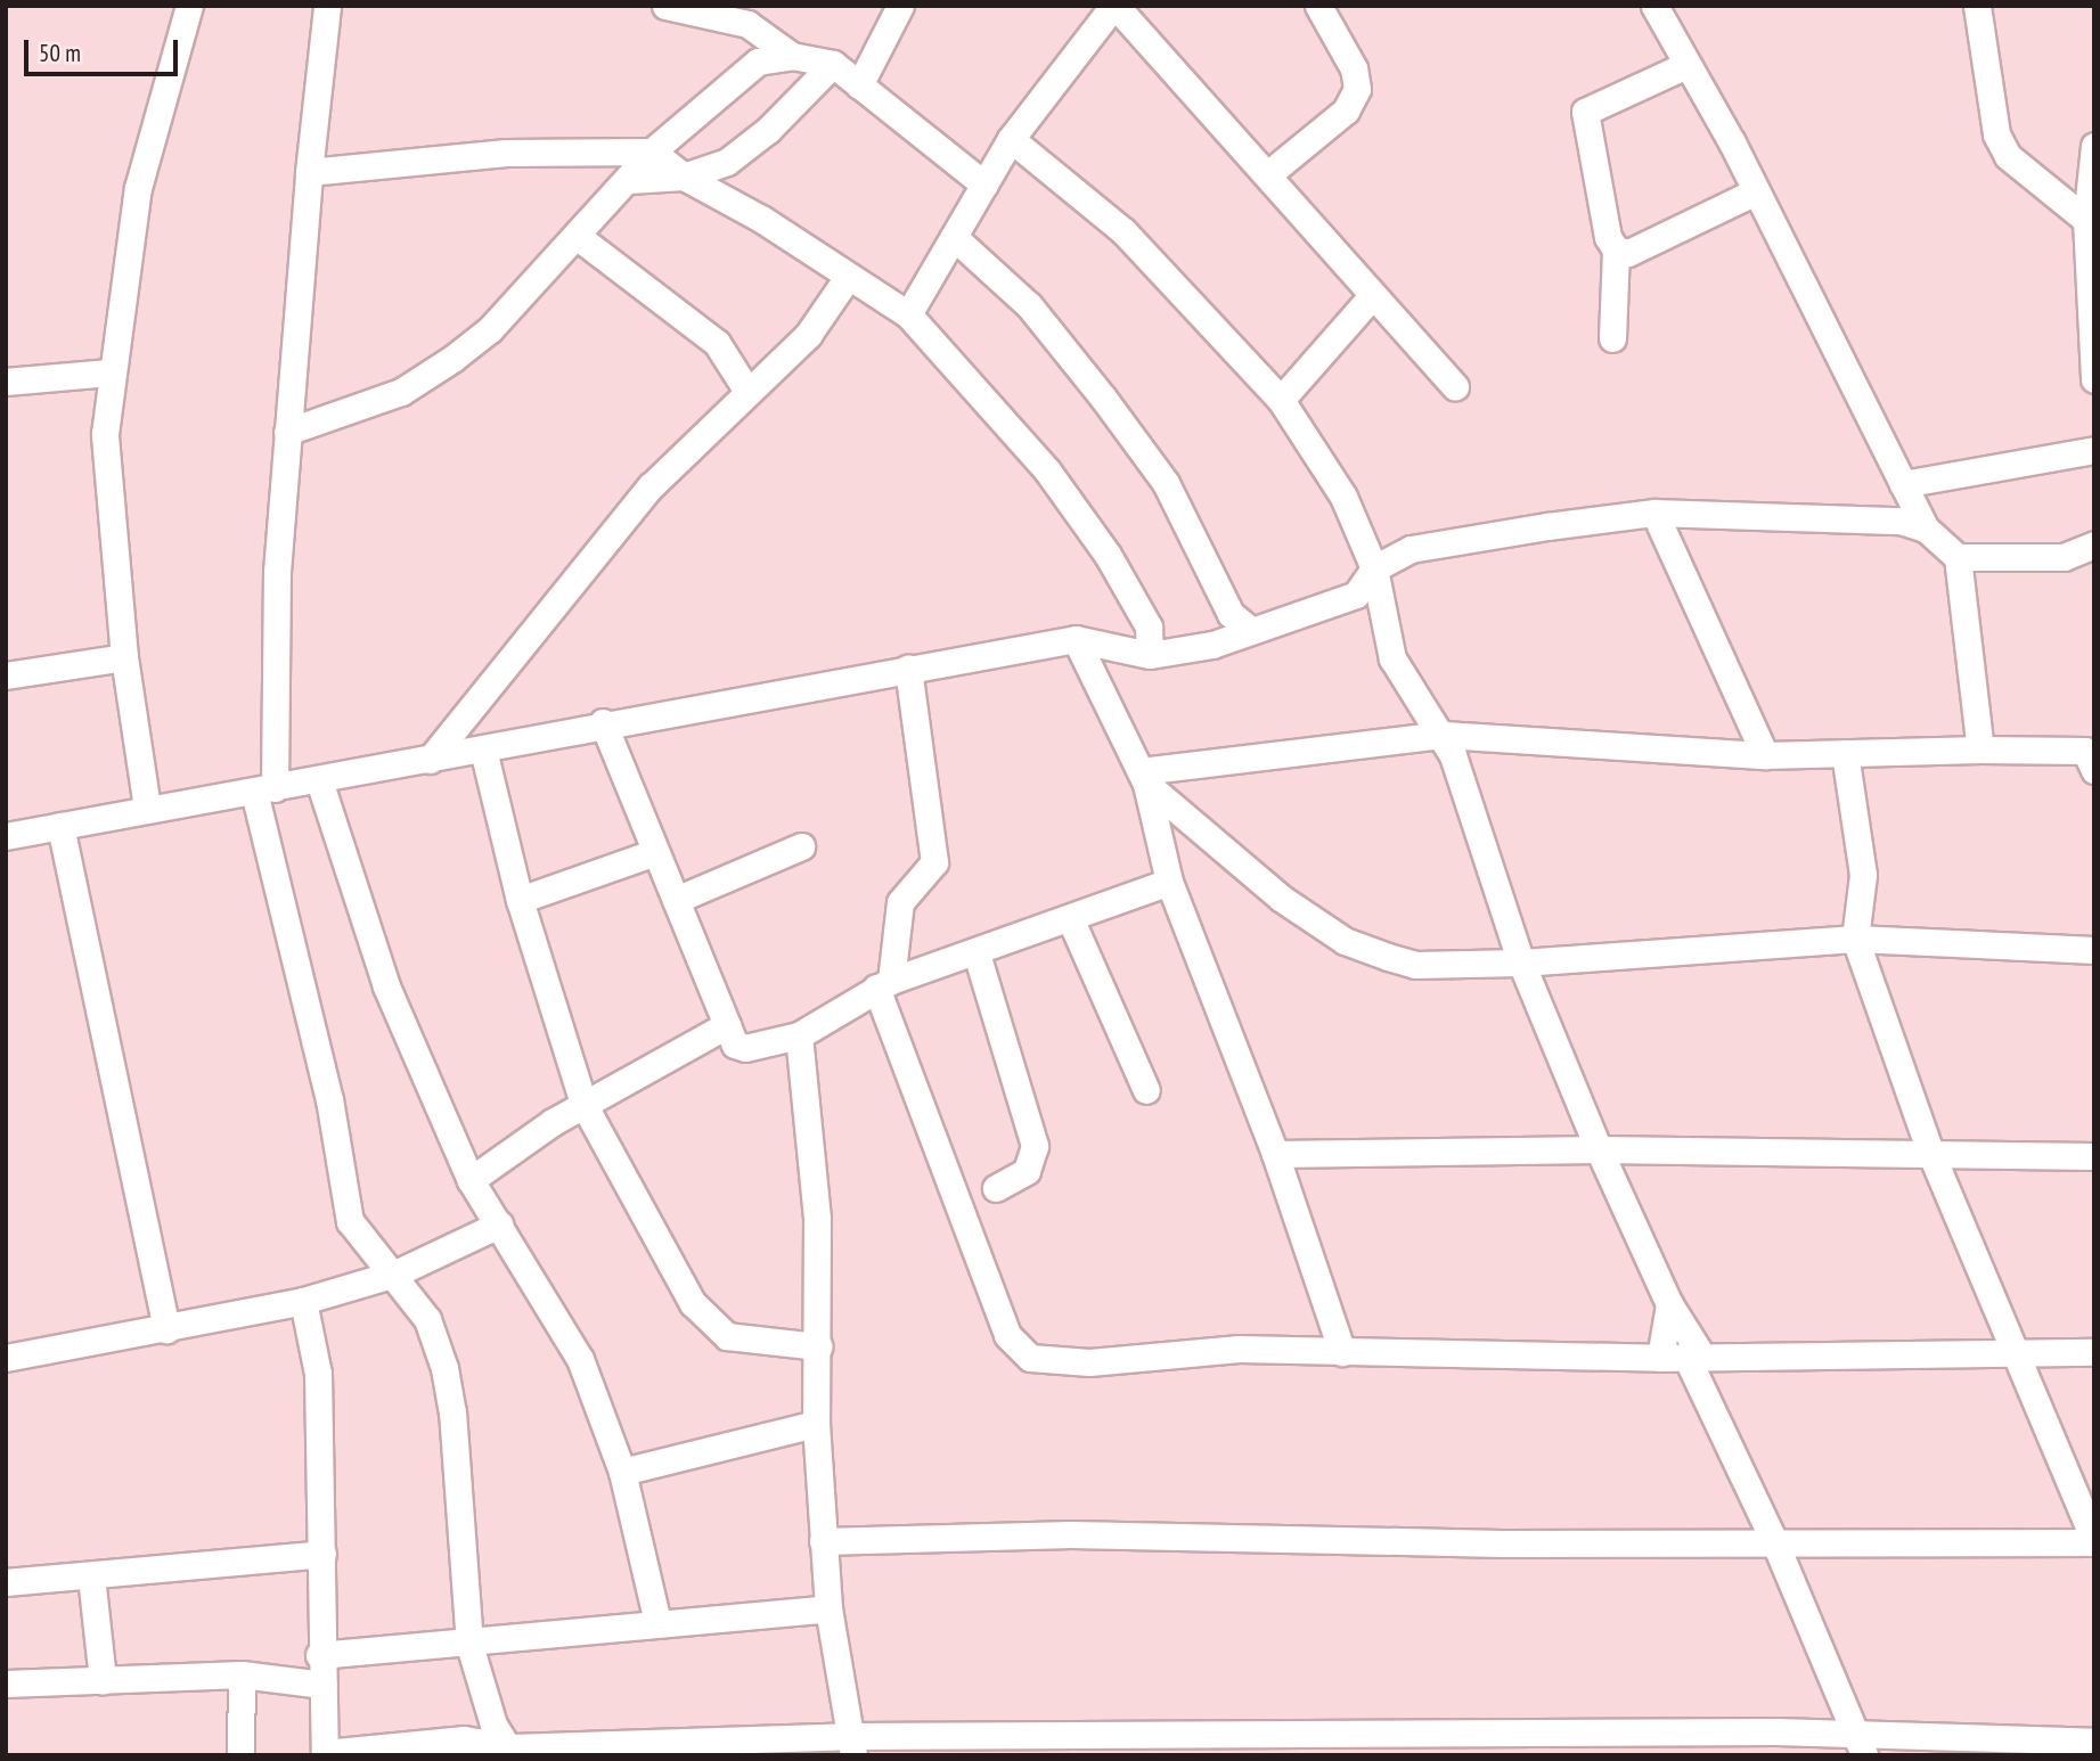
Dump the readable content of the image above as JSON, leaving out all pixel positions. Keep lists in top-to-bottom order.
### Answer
{
  "scale_bar": "50 m"
}
